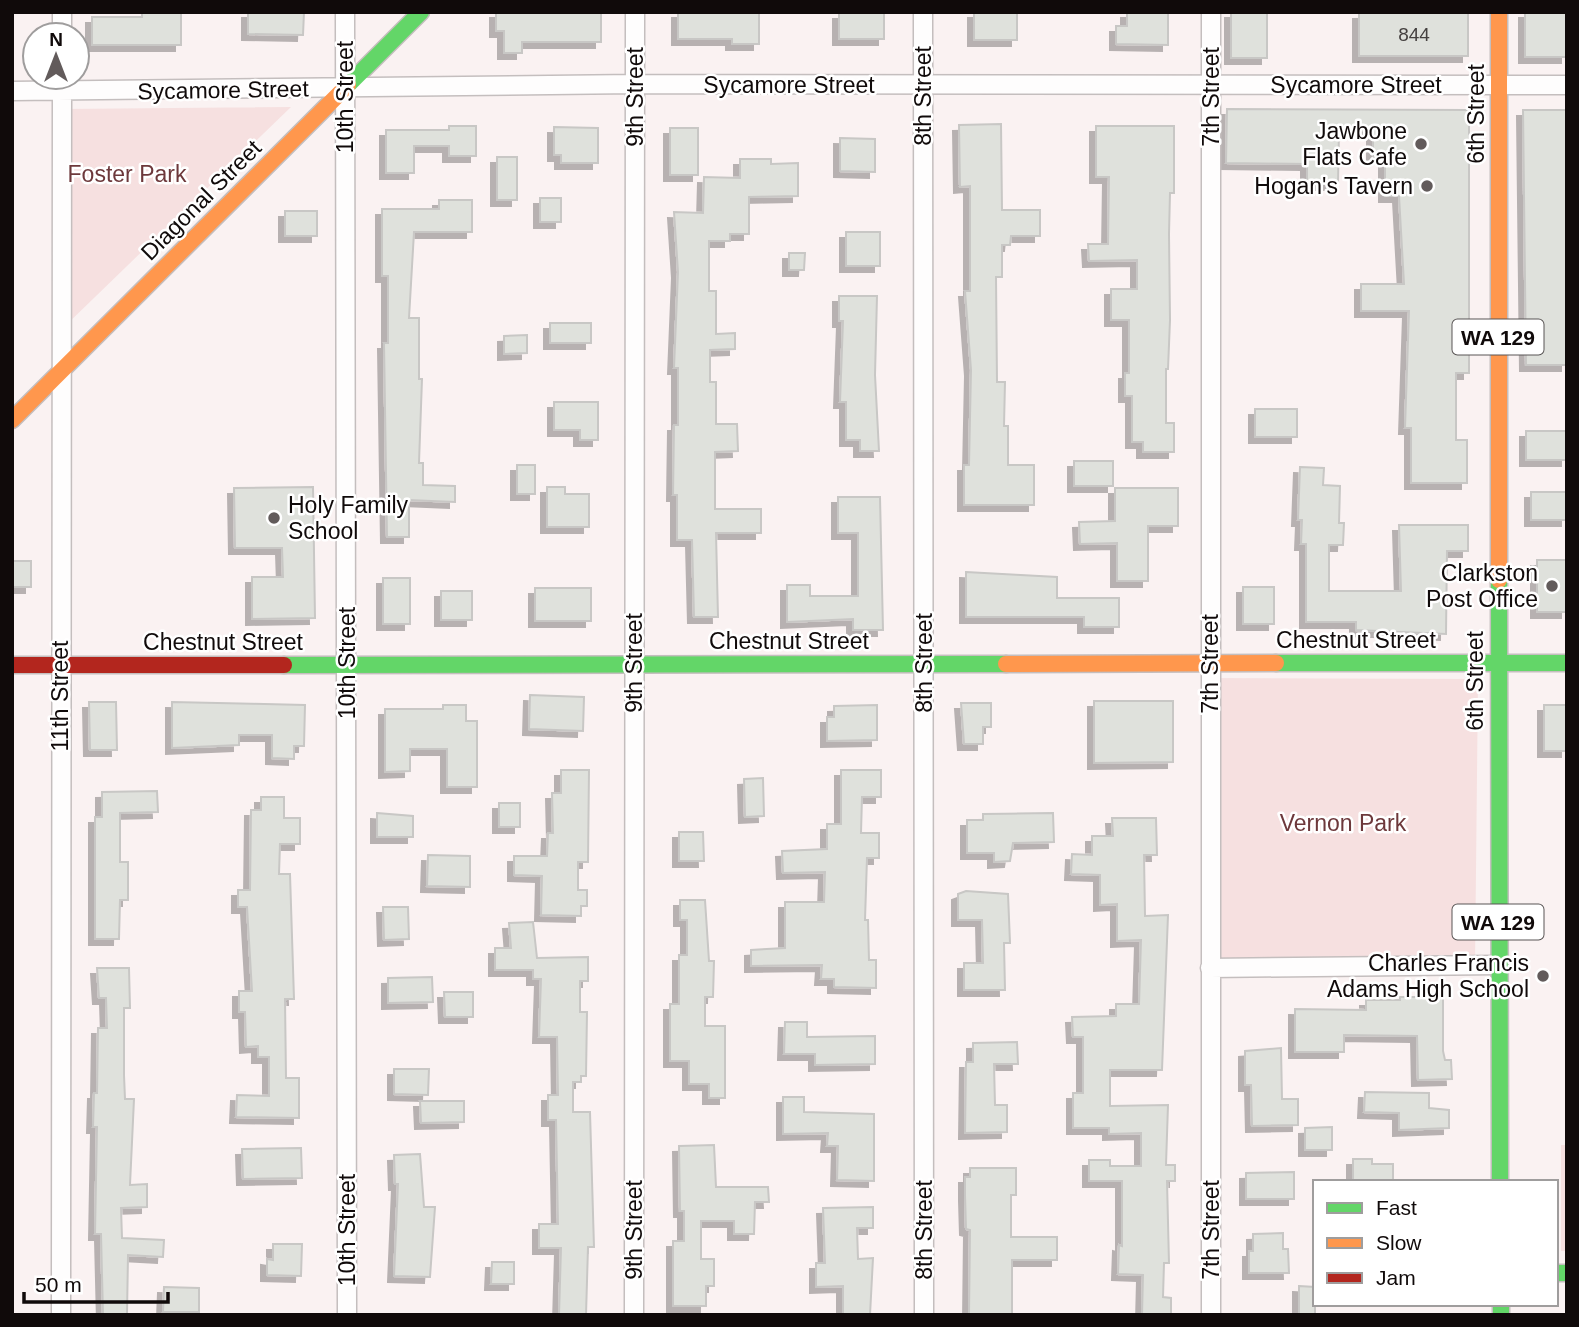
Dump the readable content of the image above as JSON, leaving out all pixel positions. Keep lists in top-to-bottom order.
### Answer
{
  "streets": {
    "main road": [
      "6th Street",
      "Diagonal Street",
      "WA 129",
      "Chestnut Street"
    ],
    "street": [
      "Sycamore Street",
      "8th Street",
      "10th Street",
      "9th Street",
      "7th Street",
      "11th Street"
    ]
  },
  "crossings": [
    ["Sycamore Street", "8th Street"],
    ["Sycamore Street", "10th Street"],
    ["Sycamore Street", "9th Street"],
    ["Sycamore Street", "7th Street"],
    ["Sycamore Street", "6th Street"],
    ["Sycamore Street", "Diagonal Street"],
    ["8th Street", "Chestnut Street"],
    ["10th Street", "Diagonal Street"],
    ["10th Street", "Chestnut Street"],
    ["9th Street", "Chestnut Street"],
    ["7th Street", "Chestnut Street"],
    ["6th Street", "Chestnut Street"],
    ["Diagonal Street", "11th Street"],
    ["Chestnut Street", "11th Street"]
  ],
  "parks": ["Foster Park", "Vernon Park"],
  "places": [
    "Jawbone Flats Cafe",
    "Hogan's Tavern",
    "Holy Family School",
    "Clarkston Post Office",
    "Charles Francis Adams High School"
  ],
  "house_numbers": ["844"],
  "legend": ["Fast", "Slow", "Jam"],
  "scale_bar": "50 m",
  "north": "top"
}
